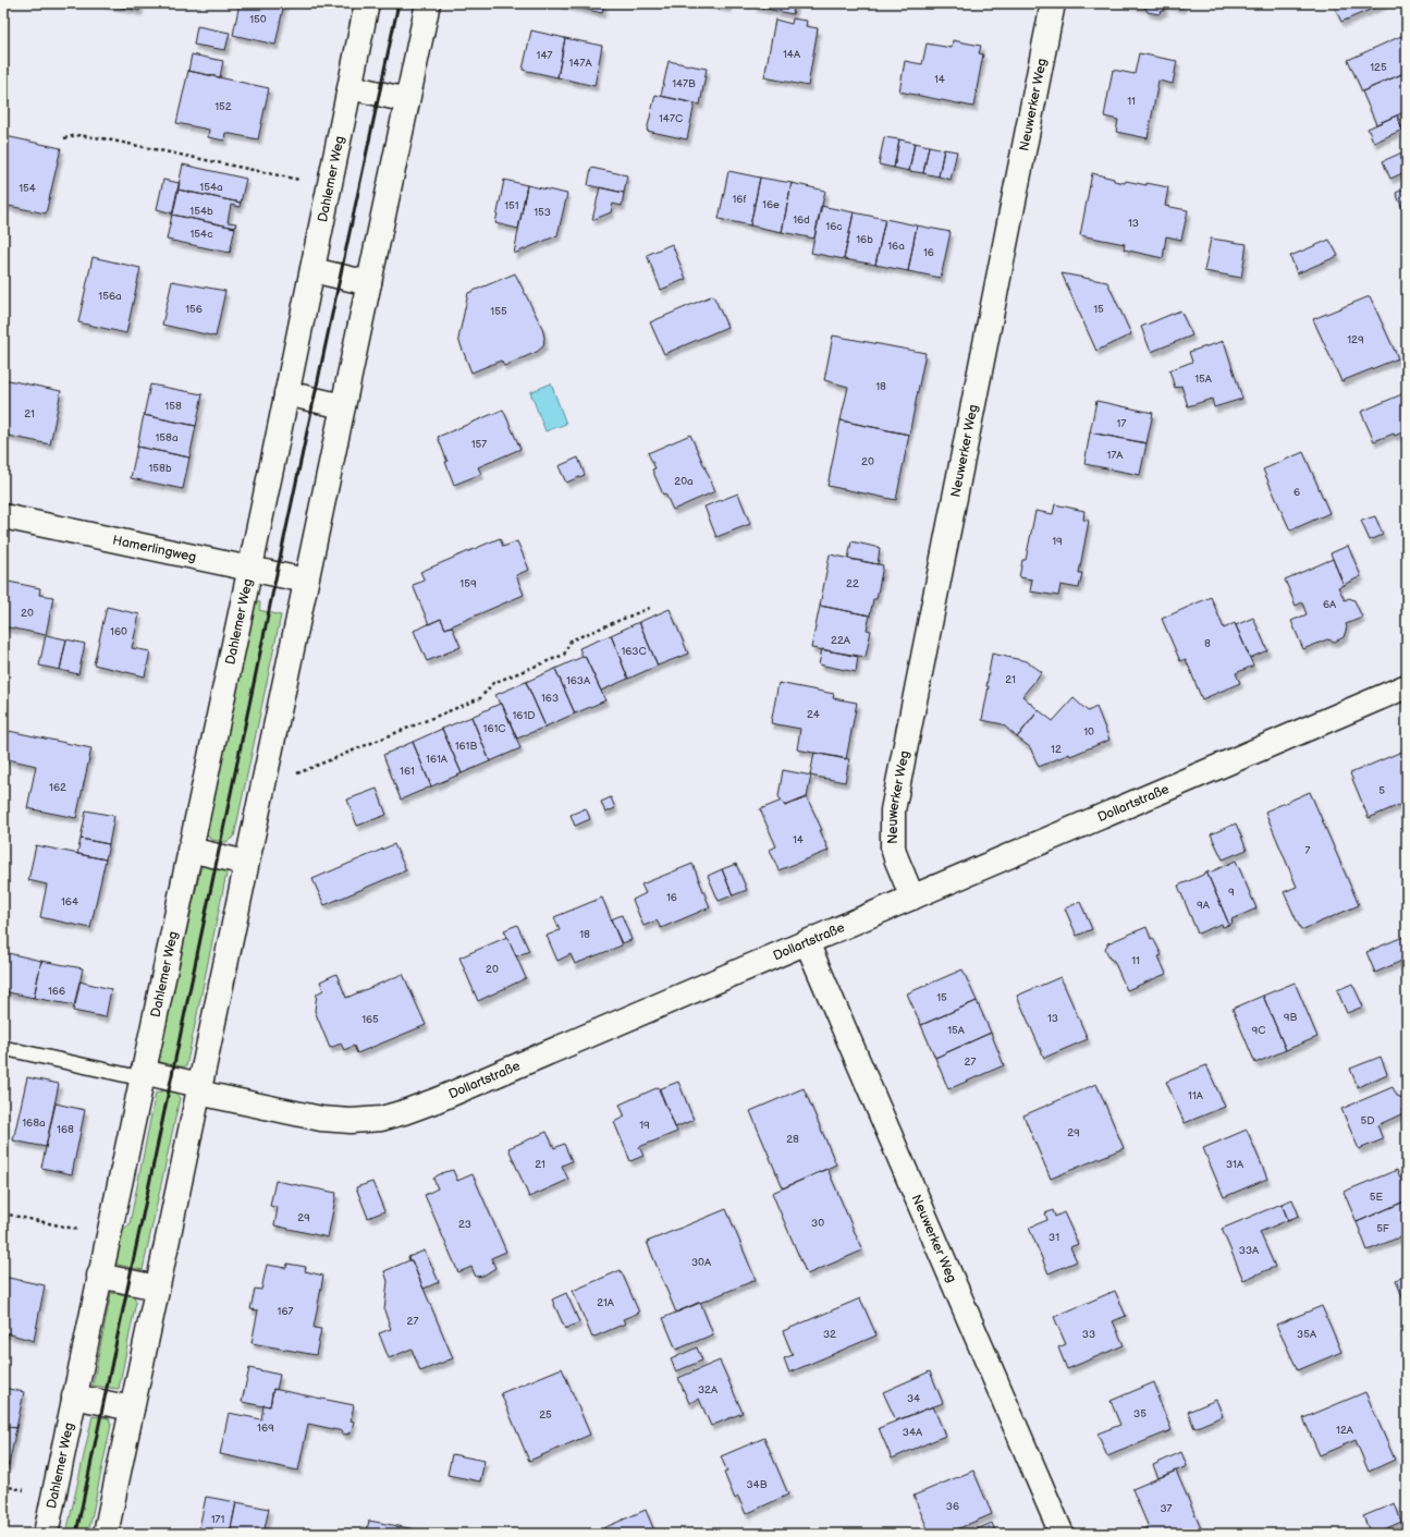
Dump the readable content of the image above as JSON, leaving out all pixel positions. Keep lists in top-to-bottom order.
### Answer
{
  "streets": {
    "street": [
      "Neuwerker Weg",
      "Dahlemer Weg",
      "Hamerlingweg",
      "Dollartstraße"
    ]
  },
  "crossings": [
    ["Neuwerker Weg", "Dollartstraße"],
    ["Dahlemer Weg", "Hamerlingweg"]
  ],
  "house_numbers": [
    "150",
    "14A",
    "147",
    "147A",
    "125",
    "14",
    "147B",
    "11",
    "152",
    "147C",
    "154a",
    "154",
    "16f",
    "16e",
    "151",
    "154b",
    "153",
    "16d",
    "13",
    "16c",
    "154c",
    "16b",
    "16a",
    "16",
    "156a",
    "156",
    "15",
    "155",
    "129",
    "15A",
    "18",
    "158",
    "21",
    "17",
    "158a",
    "157",
    "17A",
    "20",
    "158b",
    "20a",
    "6",
    "19",
    "159",
    "22",
    "6A",
    "20",
    "160",
    "22A",
    "8",
    "163C",
    "21",
    "163A",
    "163",
    "24",
    "161D",
    "161C",
    "10",
    "161B",
    "12",
    "161A",
    "161",
    "162",
    "5",
    "14",
    "7",
    "9",
    "16",
    "164",
    "9A",
    "18",
    "11",
    "20",
    "166",
    "15",
    "9B",
    "13",
    "165",
    "15A",
    "9C",
    "27",
    "11A",
    "5D",
    "168a",
    "19",
    "168",
    "29",
    "28",
    "21",
    "31A",
    "5E",
    "29",
    "30",
    "23",
    "5F",
    "31",
    "33A",
    "30A",
    "21A",
    "167",
    "27",
    "32",
    "33",
    "35A",
    "32A",
    "34",
    "35",
    "25",
    "169",
    "12A",
    "34A",
    "34B",
    "36",
    "37",
    "171"
  ]
}
